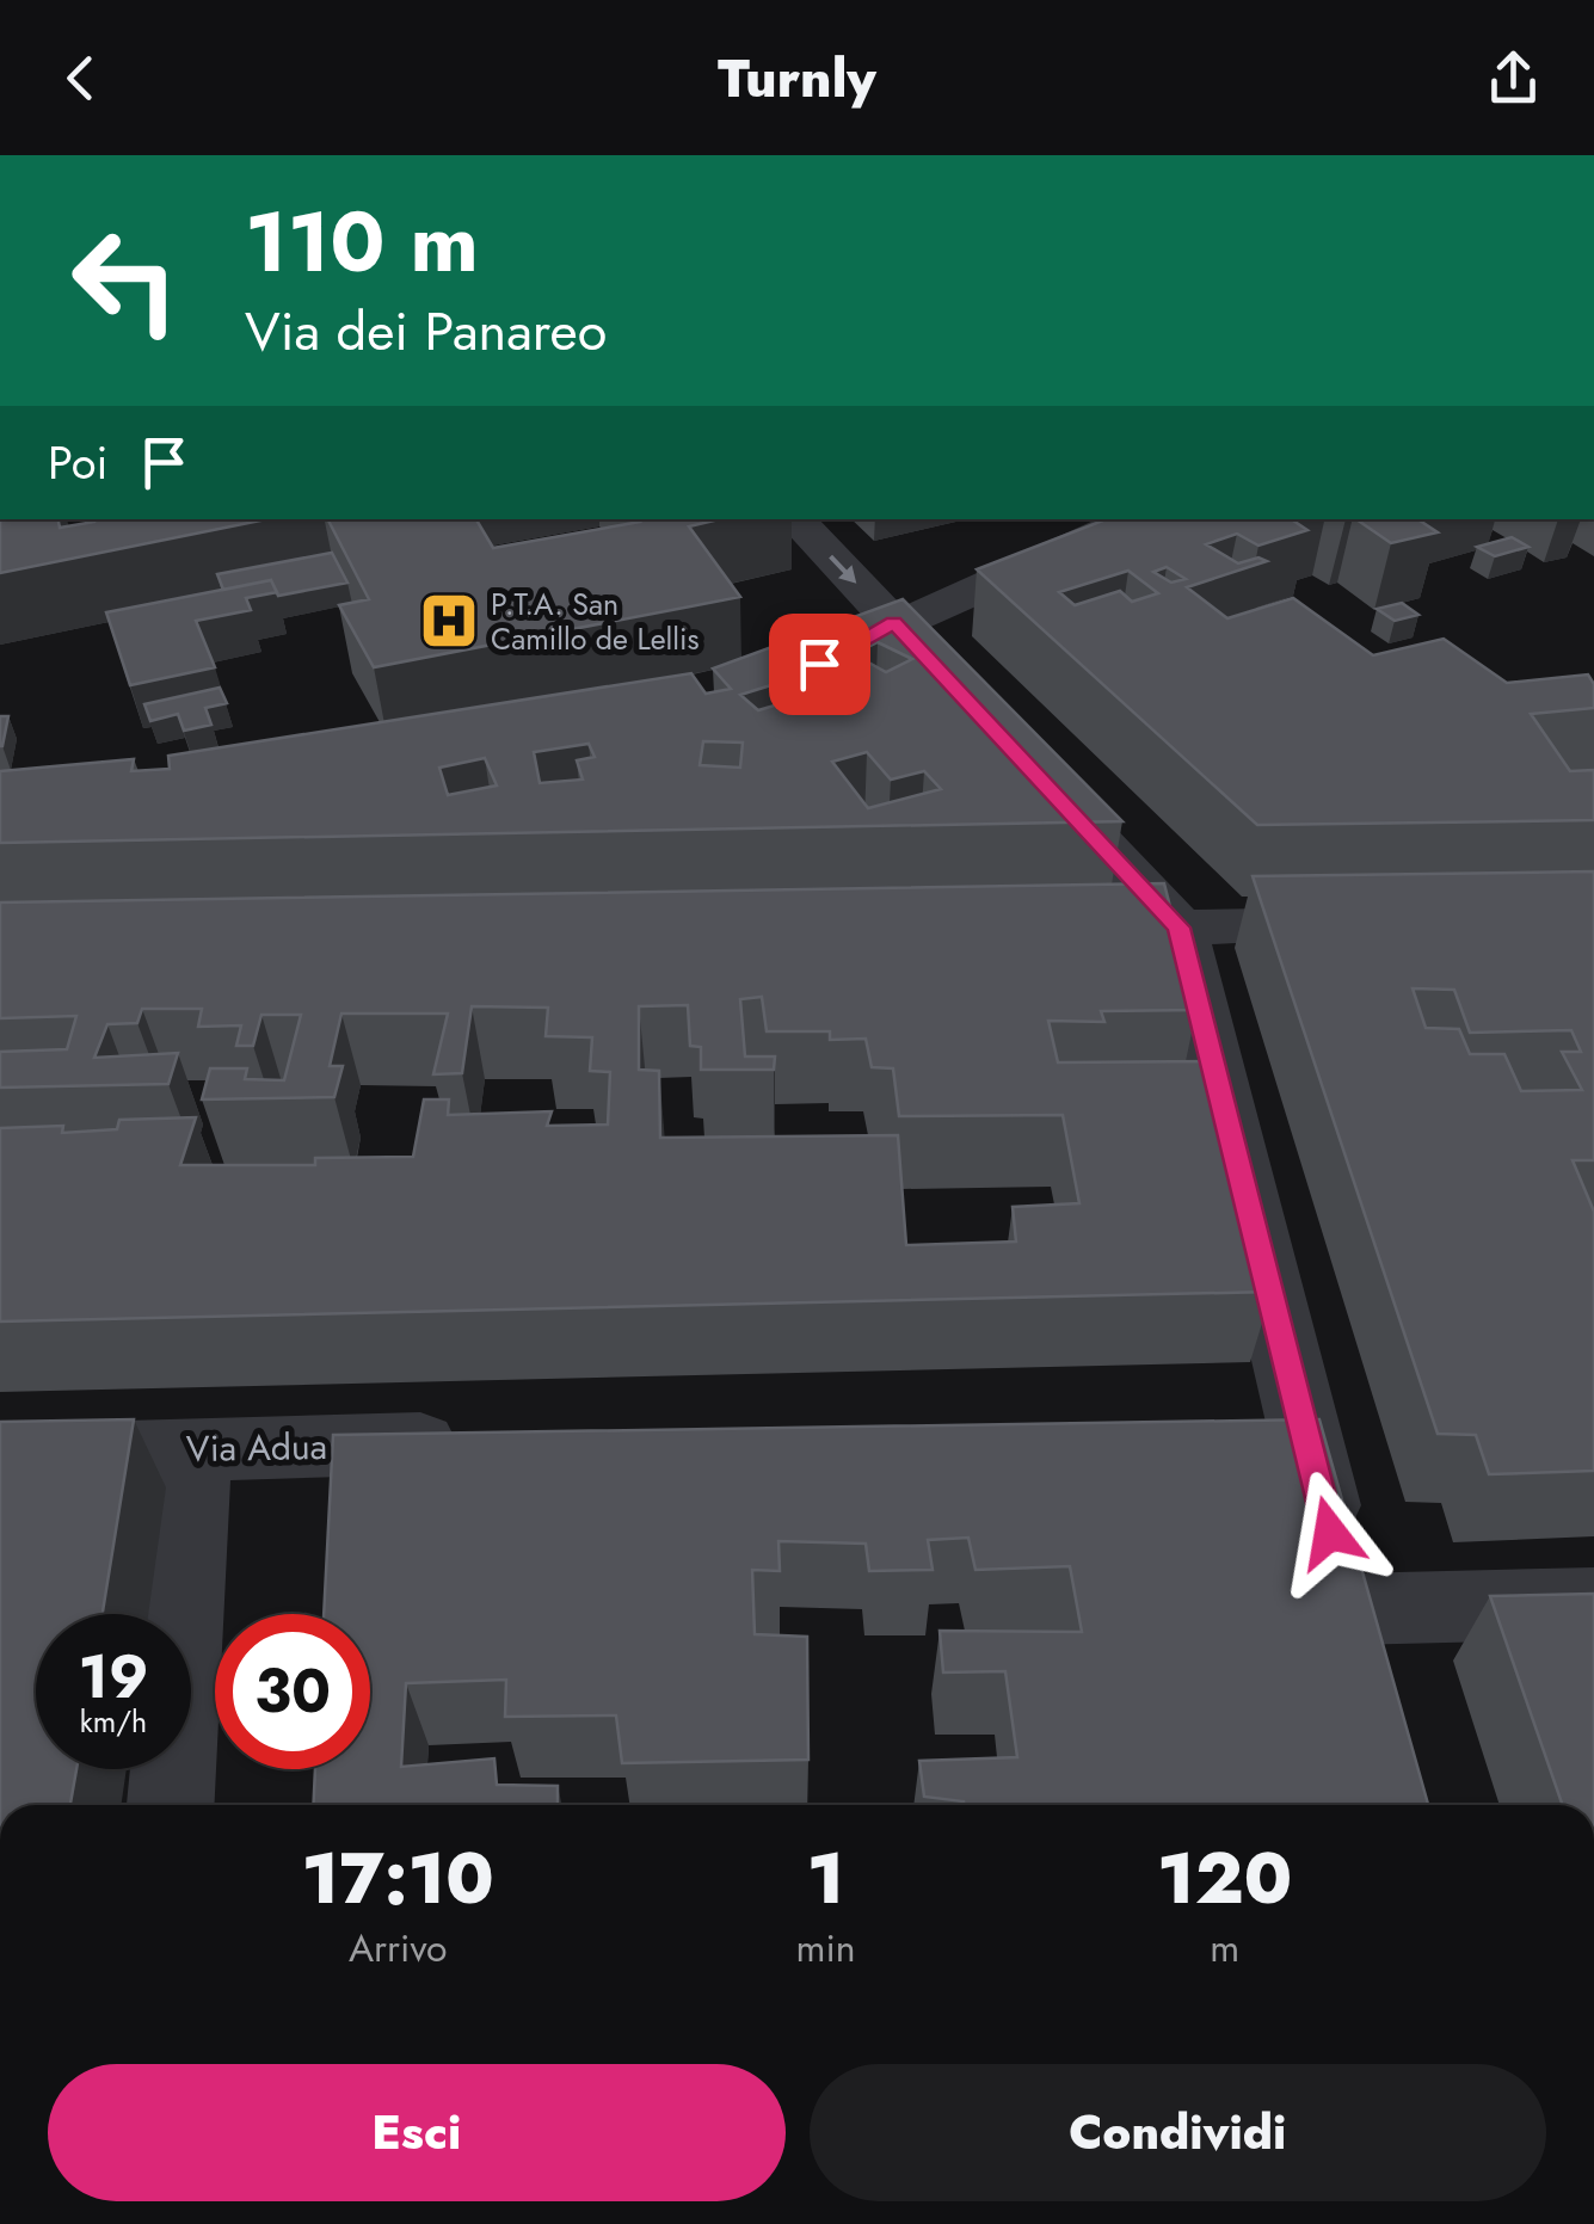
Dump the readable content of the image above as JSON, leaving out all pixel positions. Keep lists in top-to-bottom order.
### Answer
{
  "streets": {
    "street": ["Via Adua"]
  },
  "places": {
    "hospital": ["P.T.A. San Camillo de Lellis"]
  },
  "page": {
    "header": "Turnly",
    "turn": ["110 m", "Via dei Panareo"],
    "then": "Poi",
    "speed": "19 km/h",
    "limit": "30",
    "eta": [
      "17:10",
      "Arrivo",
      "1",
      "min",
      "120",
      "m"
    ],
    "buttons": ["Esci", "Condividi"]
  }
}
